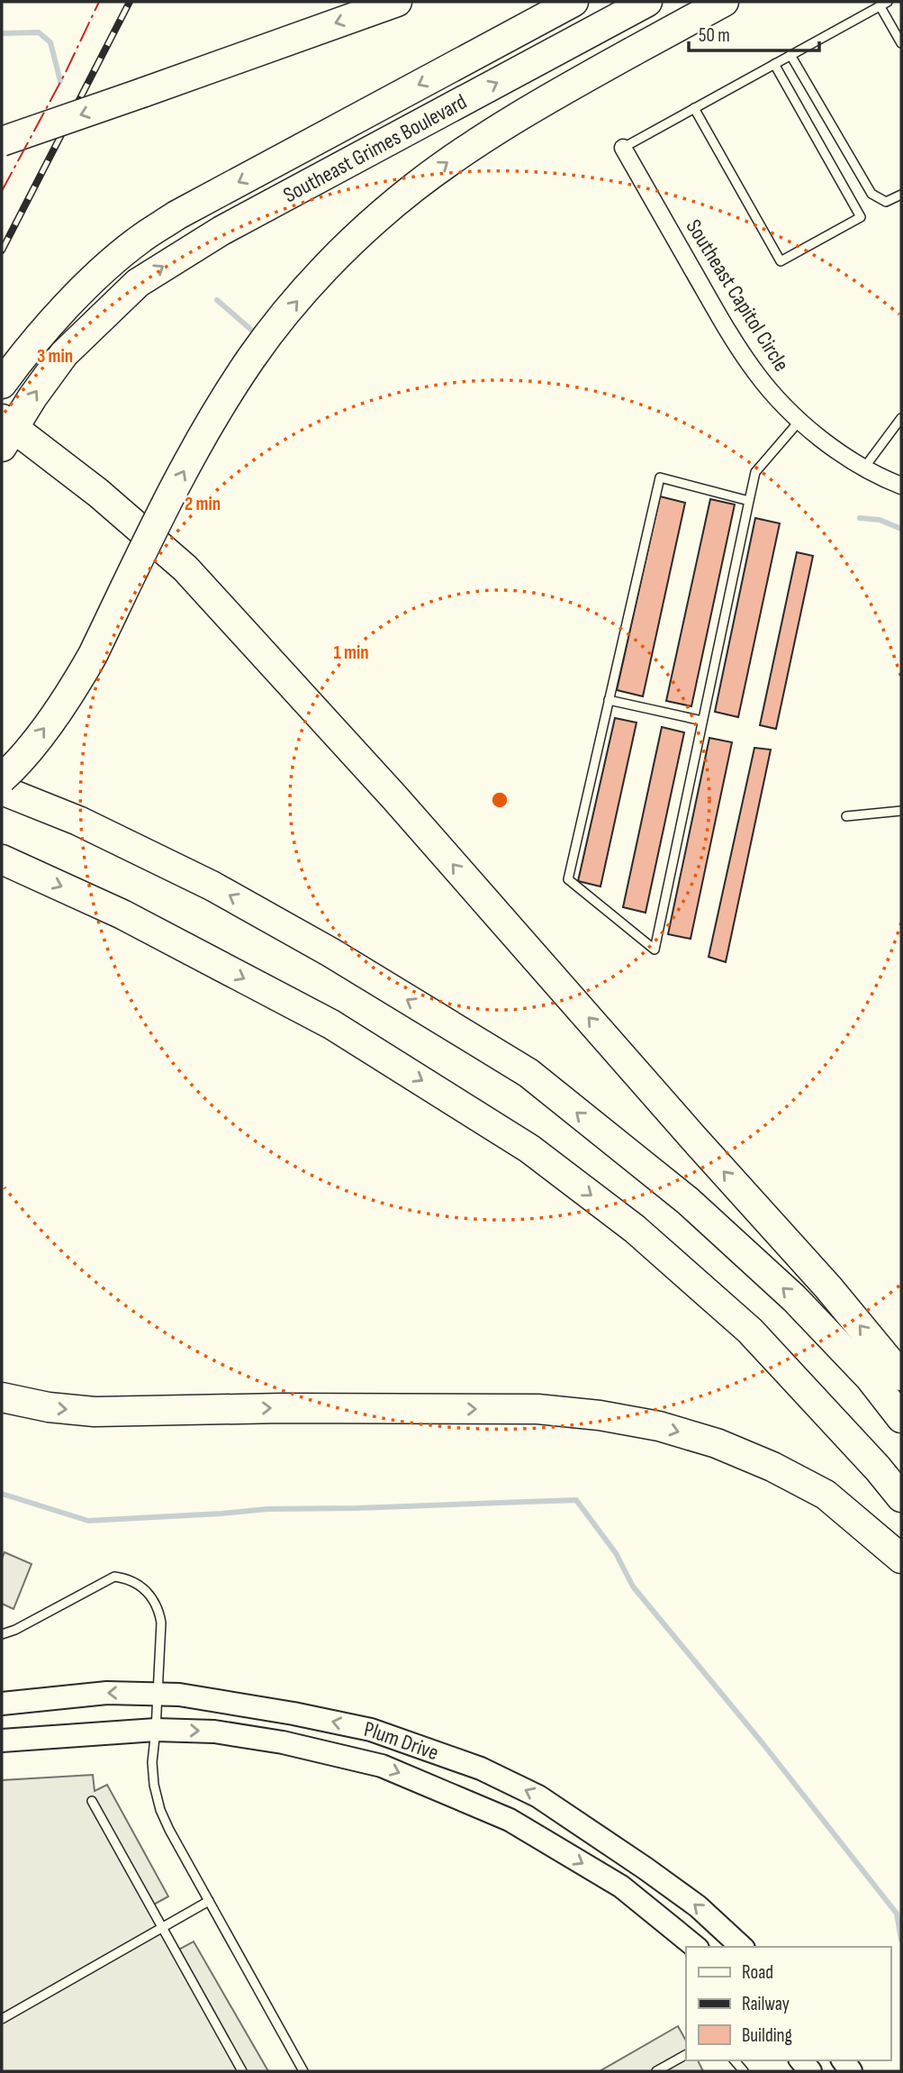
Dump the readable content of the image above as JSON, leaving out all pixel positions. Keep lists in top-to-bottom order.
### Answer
{
  "streets": {
    "highway": ["Southeast Grimes Boulevard"],
    "street": ["Southeast Capitol Circle", "Plum Drive"]
  },
  "legend": ["Road", "Railway", "Building"],
  "scale_bar": "50 m",
  "rings": ["3 min", "2 min", "1 min"]
}
